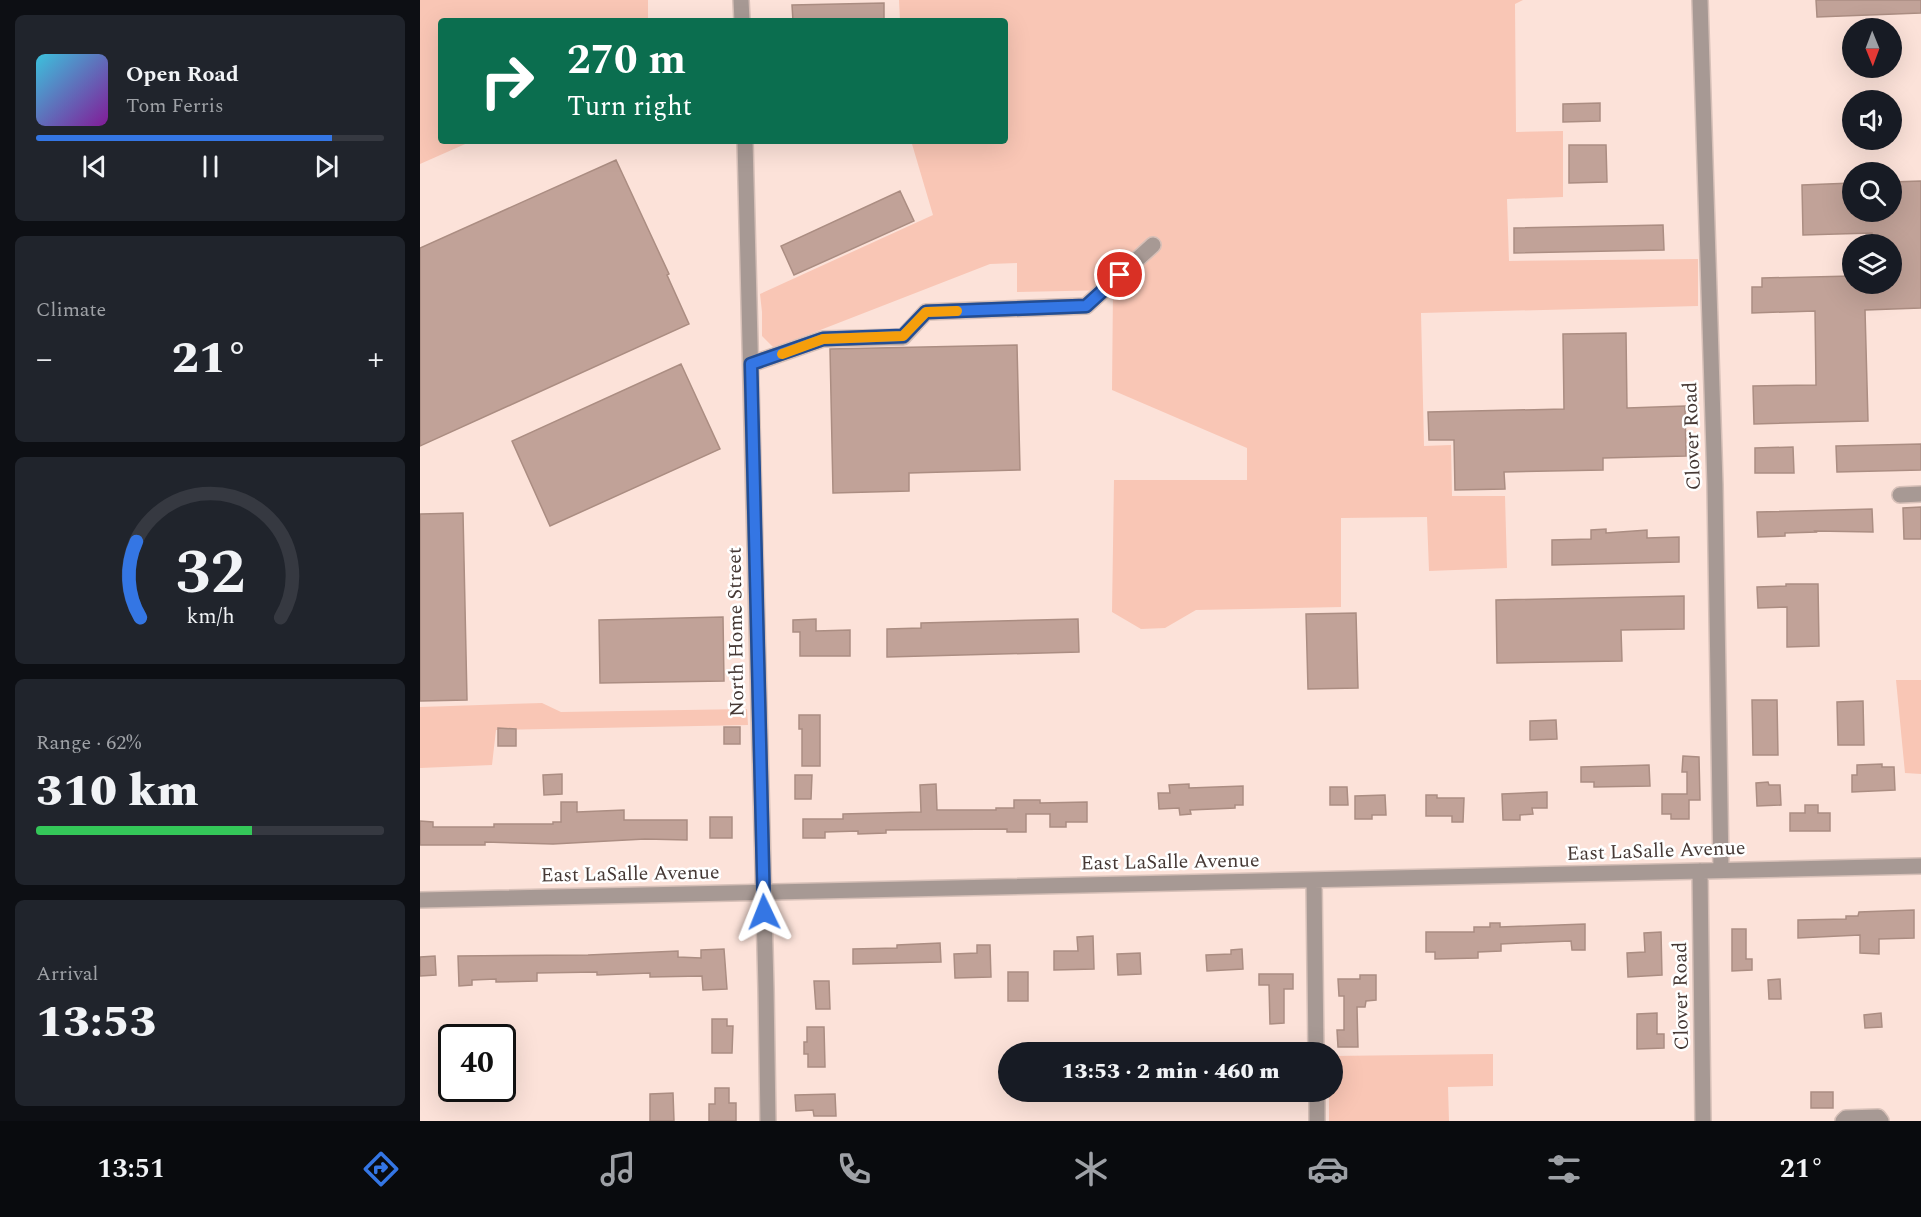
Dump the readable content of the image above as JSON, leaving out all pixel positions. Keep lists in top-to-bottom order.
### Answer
{
  "streets": {
    "street": ["Clover Road", "North Home Street", "East LaSalle Avenue"]
  },
  "crossings": [
    ["Clover Road", "East LaSalle Avenue"],
    ["North Home Street", "East LaSalle Avenue"]
  ],
  "north": "bottom",
  "page": {
    "turn": ["270 m", "Turn right"],
    "song": ["Open Road", "Tom Ferris"],
    "tile": [
      "Climate",
      ["Range · 62%", "310 km"],
      ["Arrival", "13:53"]
    ],
    "heat": ["−", "21°", "+"],
    "limit": "40",
    "trip": "13:53 · 2 min · 460 m",
    "tabs": ["13:51", "21°"],
    "gauge": ["32", "km/h"]
  }
}
